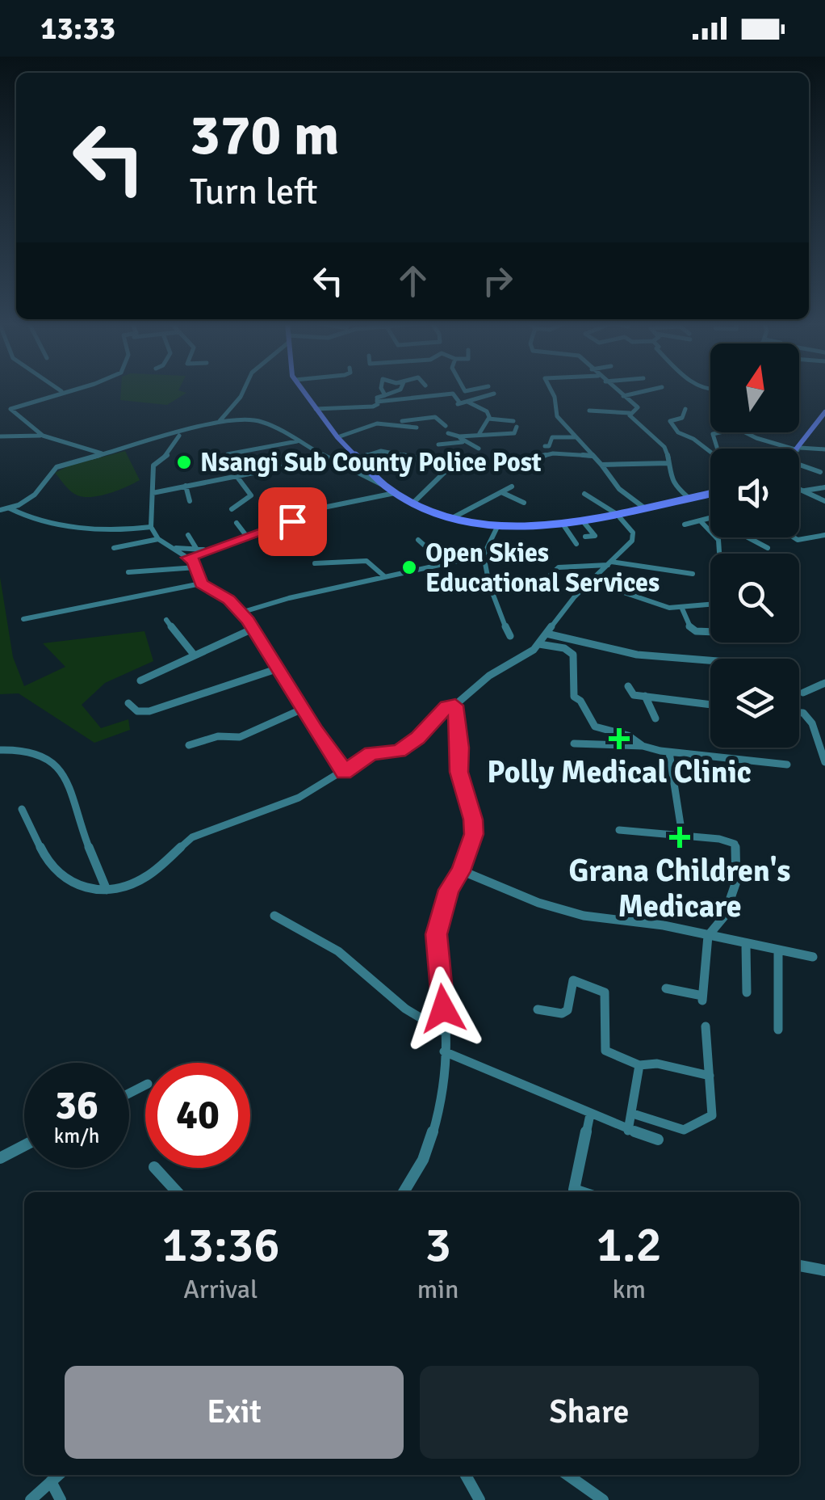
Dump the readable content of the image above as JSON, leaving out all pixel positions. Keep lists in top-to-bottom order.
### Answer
{
  "places": {
    "other": ["Nsangi Sub County Police Post", "Open Skies Educational Services"],
    "health": ["Polly Medical Clinic", "Grana Children's Medicare"]
  },
  "north": "top",
  "page": {
    "status": "13:33",
    "turn": ["370 m", "Turn left"],
    "speed": "36 km/h",
    "limit": "40",
    "eta": [
      "13:36",
      "Arrival",
      "3",
      "min",
      "1.2",
      "km"
    ],
    "buttons": ["Exit", "Share"]
  }
}
